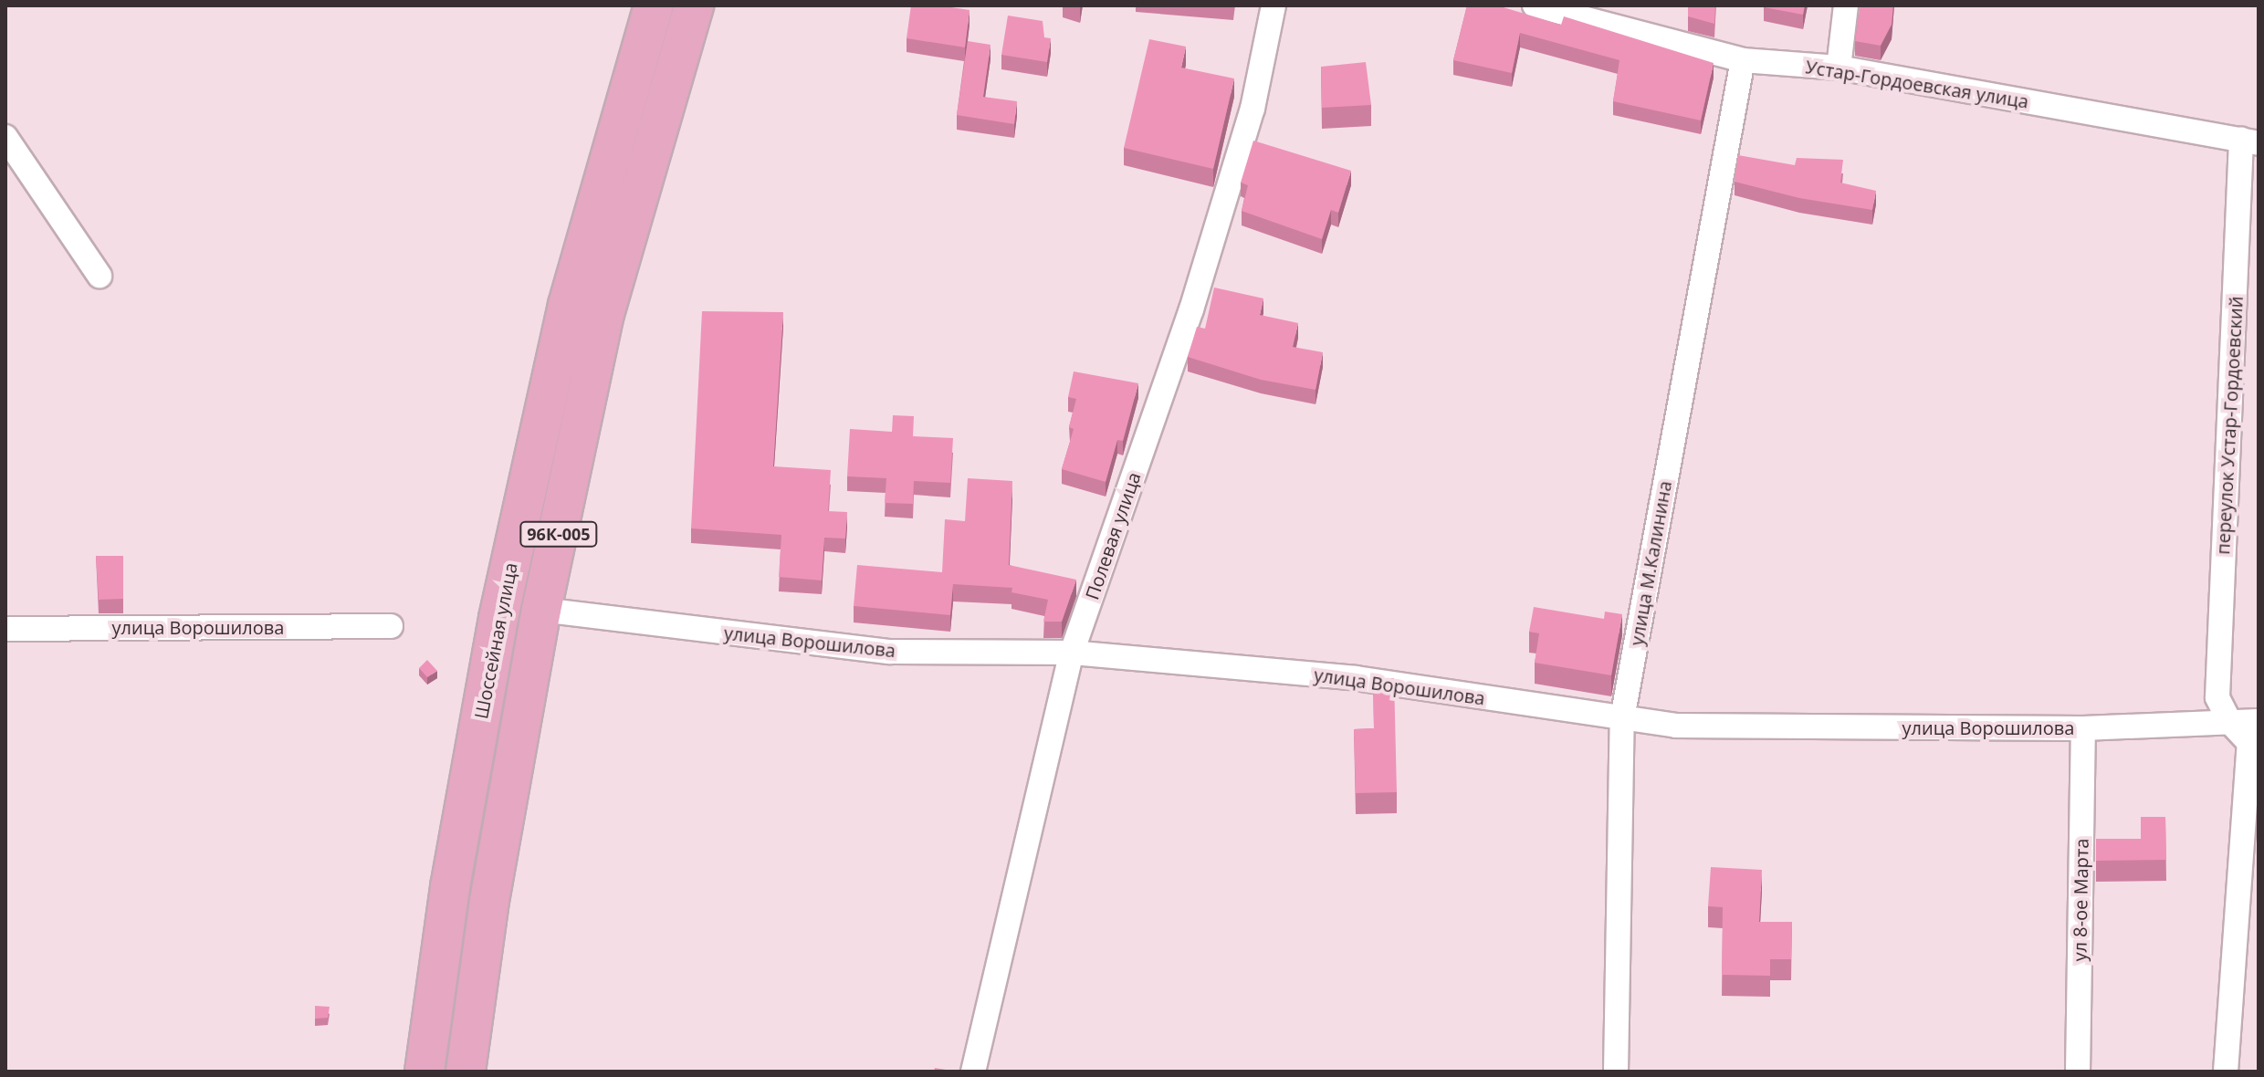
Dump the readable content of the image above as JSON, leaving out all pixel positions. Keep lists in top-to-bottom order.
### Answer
{
  "streets": {
    "main road": ["96К-005", "Шоссейная улица"],
    "street": [
      "Устар-Гордоевская улица",
      "переулок Устар-Гордоевский",
      "Полевая улица",
      "улица М.Калинина",
      "улица Ворошилова",
      "ул 8-ое Марта"
    ]
  },
  "crossings": [
    ["Устар-Гордоевская улица", "переулок Устар-Гордоевский"],
    ["Устар-Гордоевская улица", "улица М.Калинина"],
    ["переулок Устар-Гордоевский", "улица Ворошилова"],
    ["96К-005", "улица Ворошилова"],
    ["Полевая улица", "улица Ворошилова"],
    ["улица М.Калинина", "улица Ворошилова"],
    ["улица Ворошилова", "ул 8-ое Марта"]
  ]
}
